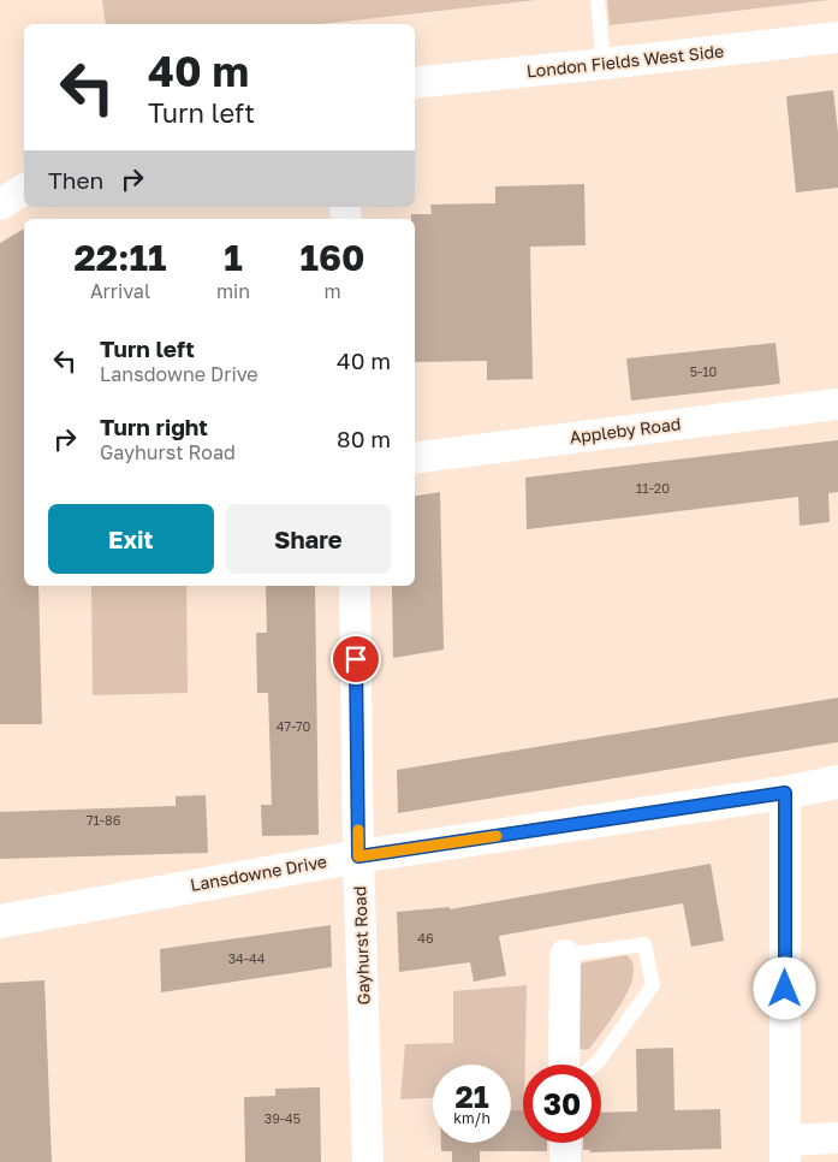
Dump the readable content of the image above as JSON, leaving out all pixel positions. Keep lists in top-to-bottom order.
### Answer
{
  "streets": {
    "street": [
      "London Fields West Side",
      "Appleby Road",
      "Lansdowne Drive",
      "Gayhurst Road"
    ]
  },
  "crossings": [
    ["Lansdowne Drive", "Gayhurst Road"]
  ],
  "house_numbers": [
    "5-10",
    "11-20",
    "47-70",
    "71-86",
    "46",
    "34-44",
    "39-45"
  ],
  "page": {
    "turn": ["40 m", "Turn left"],
    "then": "Then",
    "eta": [
      "22:11",
      "Arrival",
      "1",
      "min",
      "160",
      "m"
    ],
    "list": [
      {
        "name": "Turn left",
        "note": "Lansdowne Drive",
        "value": "40 m"
      },
      {
        "name": "Turn right",
        "note": "Gayhurst Road",
        "value": "80 m"
      }
    ],
    "buttons": ["Exit", "Share"],
    "speed": "21 km/h",
    "limit": "30"
  }
}
